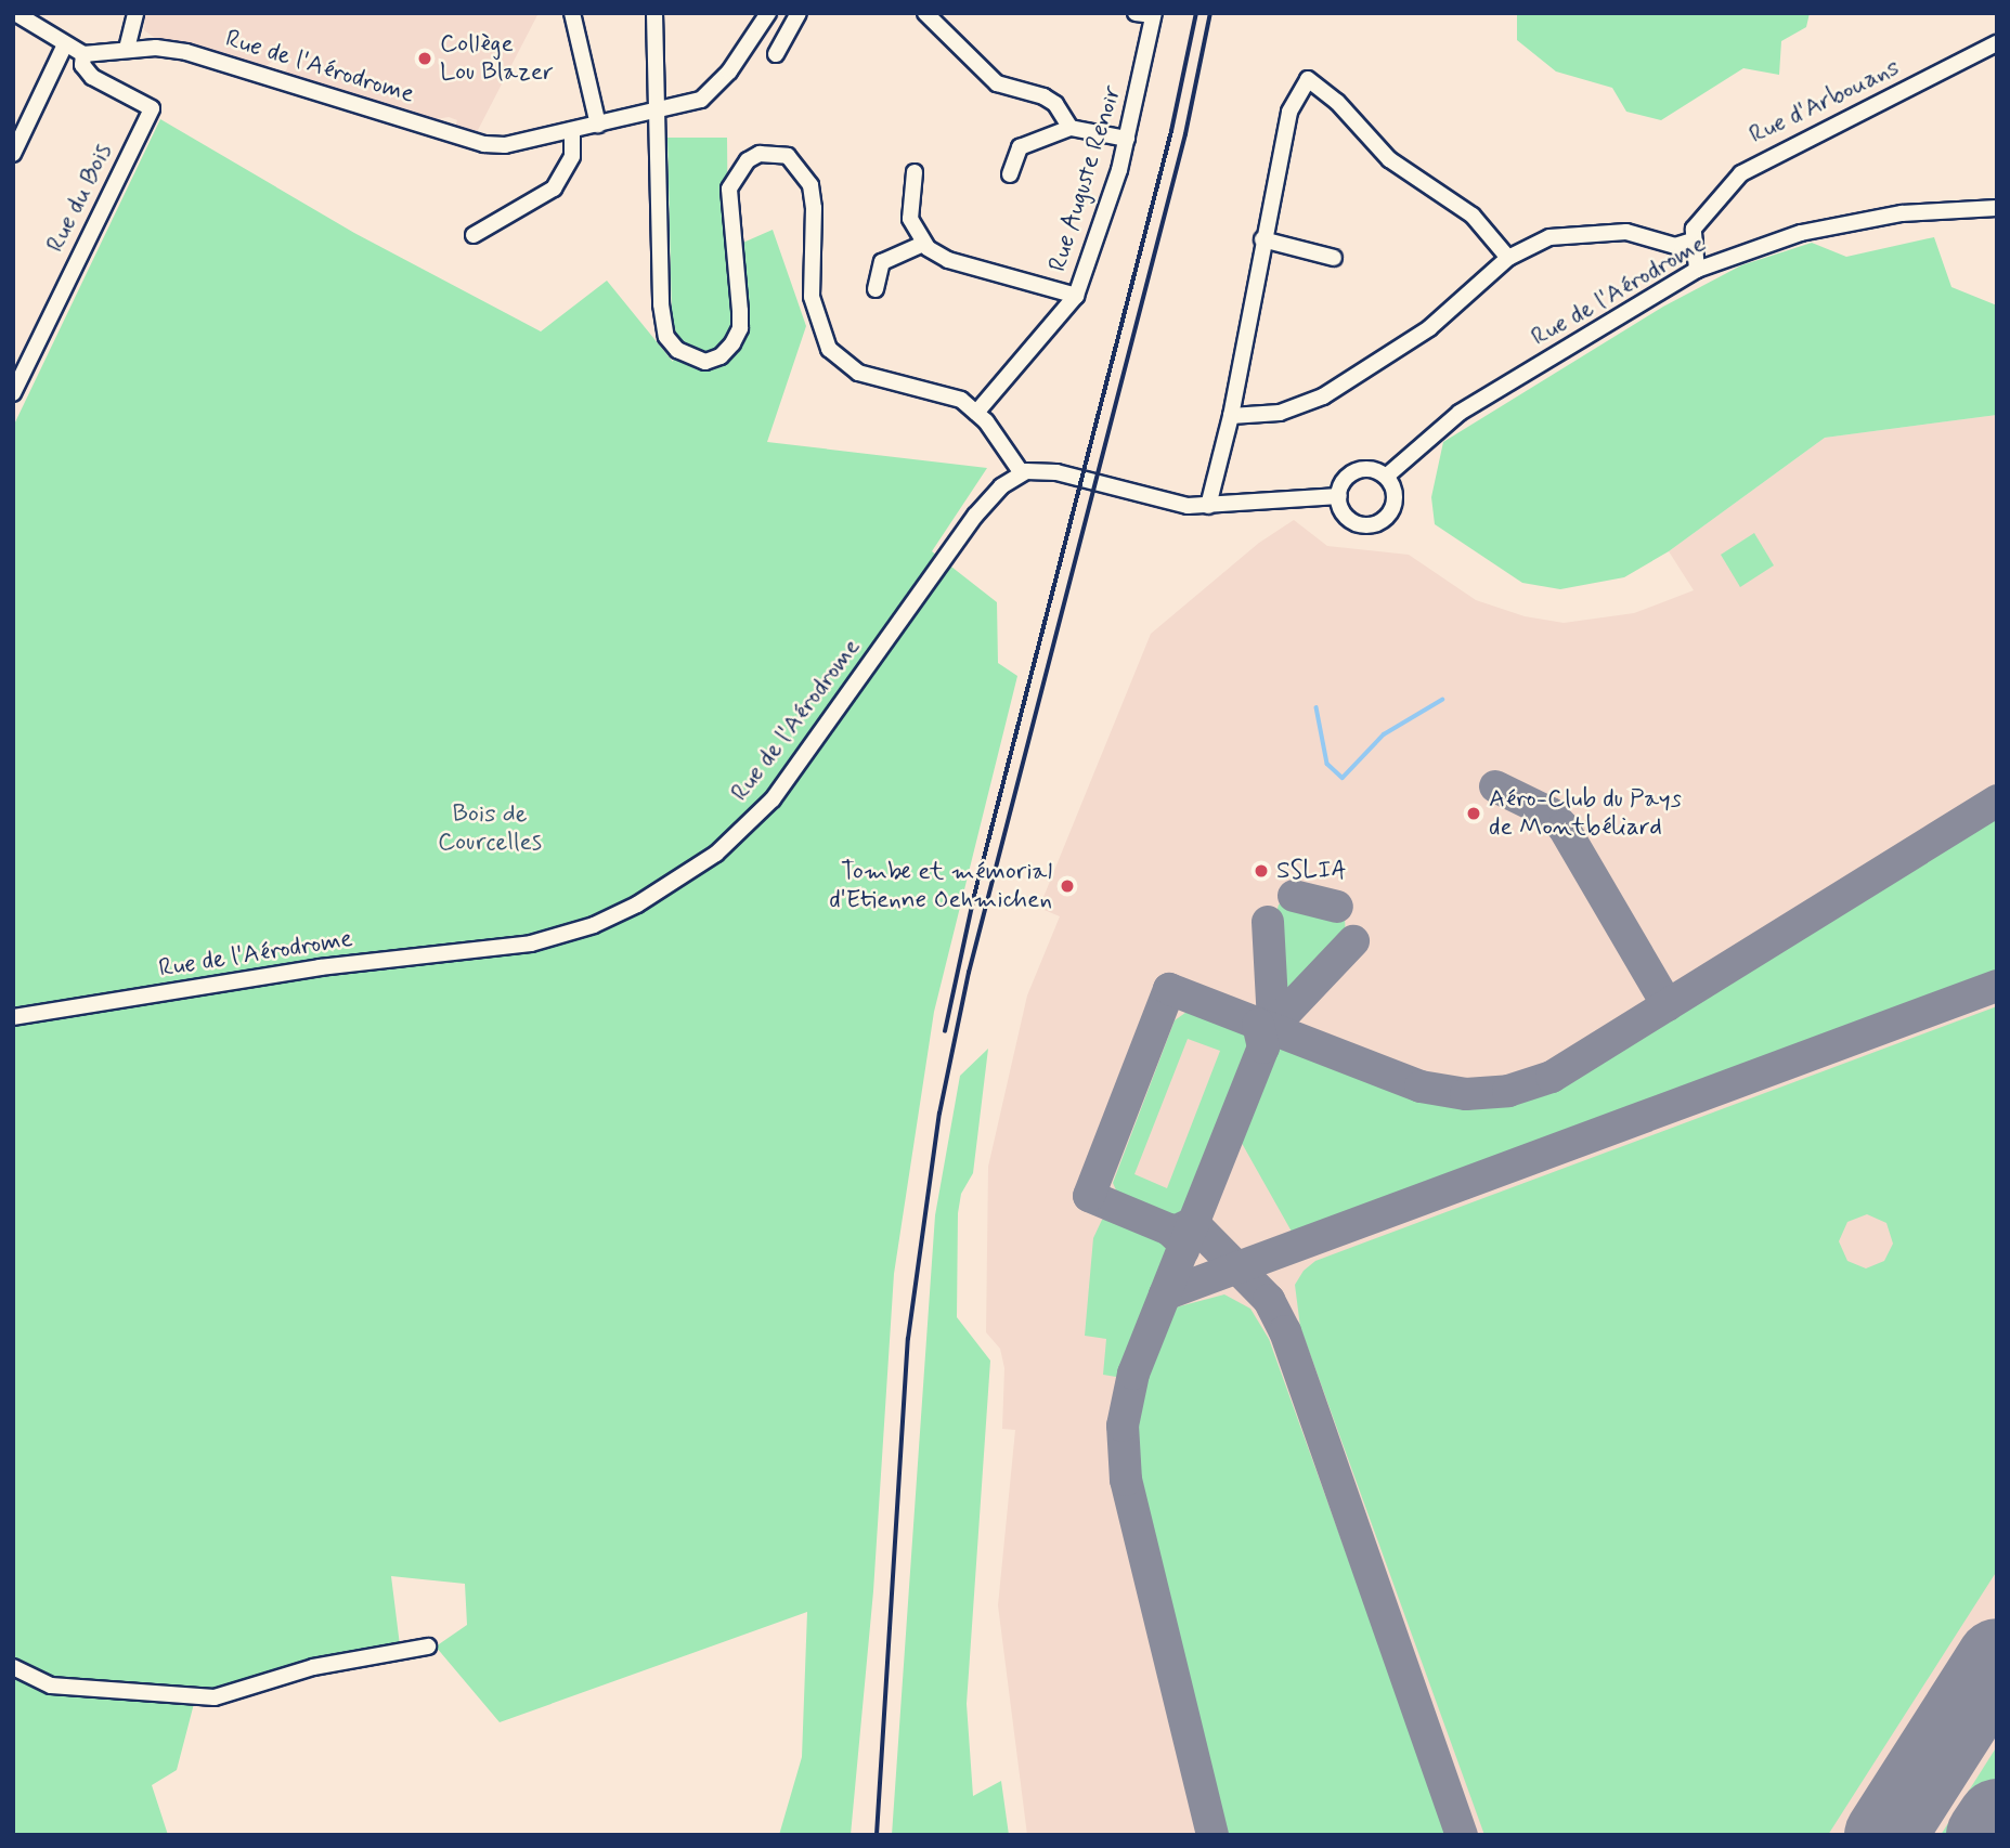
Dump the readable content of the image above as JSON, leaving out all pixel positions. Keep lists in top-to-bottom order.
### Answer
{
  "streets": {
    "street": [
      "Rue de l'Aérodrome",
      "Rue d'Arbouans",
      "Rue Auguste Renoir",
      "Rue du Bois"
    ]
  },
  "crossings": [
    ["Rue de l'Aérodrome", "Rue du Bois"]
  ],
  "parks": ["Bois de Courcelles"],
  "places": [
    "Collège Lou Blazer",
    "Aéro-Club du Pays de Montbéliard",
    "SSLIA",
    "Tombe et mémorial d'Etienne Oehmichen"
  ]
}
